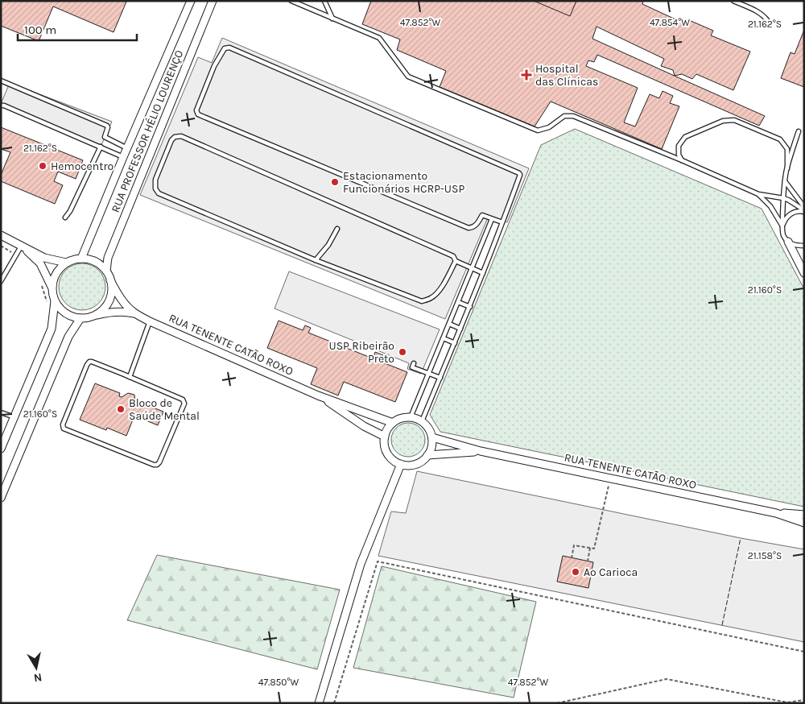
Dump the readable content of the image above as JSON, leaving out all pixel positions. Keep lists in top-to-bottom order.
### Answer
{
  "streets": {
    "street": ["RUA PROFESSOR HÉLIO LOURENÇO", "RUA TENENTE CATÃO ROXO"]
  },
  "crossings": [
    ["RUA PROFESSOR HÉLIO LOURENÇO", "RUA TENENTE CATÃO ROXO"]
  ],
  "places": {
    "health": ["Hospital das Clínicas"],
    "other": [
      "Hemocentro",
      "Estacionamento Funcionários HCRP-USP",
      "USP Ribeirão Preto",
      "Bloco de Saúde Mental",
      "Ao Carioca"
    ]
  },
  "scale_bar": "100 m",
  "north": "bottom",
  "coordinates": [
    "47.852°W",
    "47.854°W",
    "21.162°S",
    "21.160°S",
    "21.158°S",
    "47.850°W"
  ]
}
